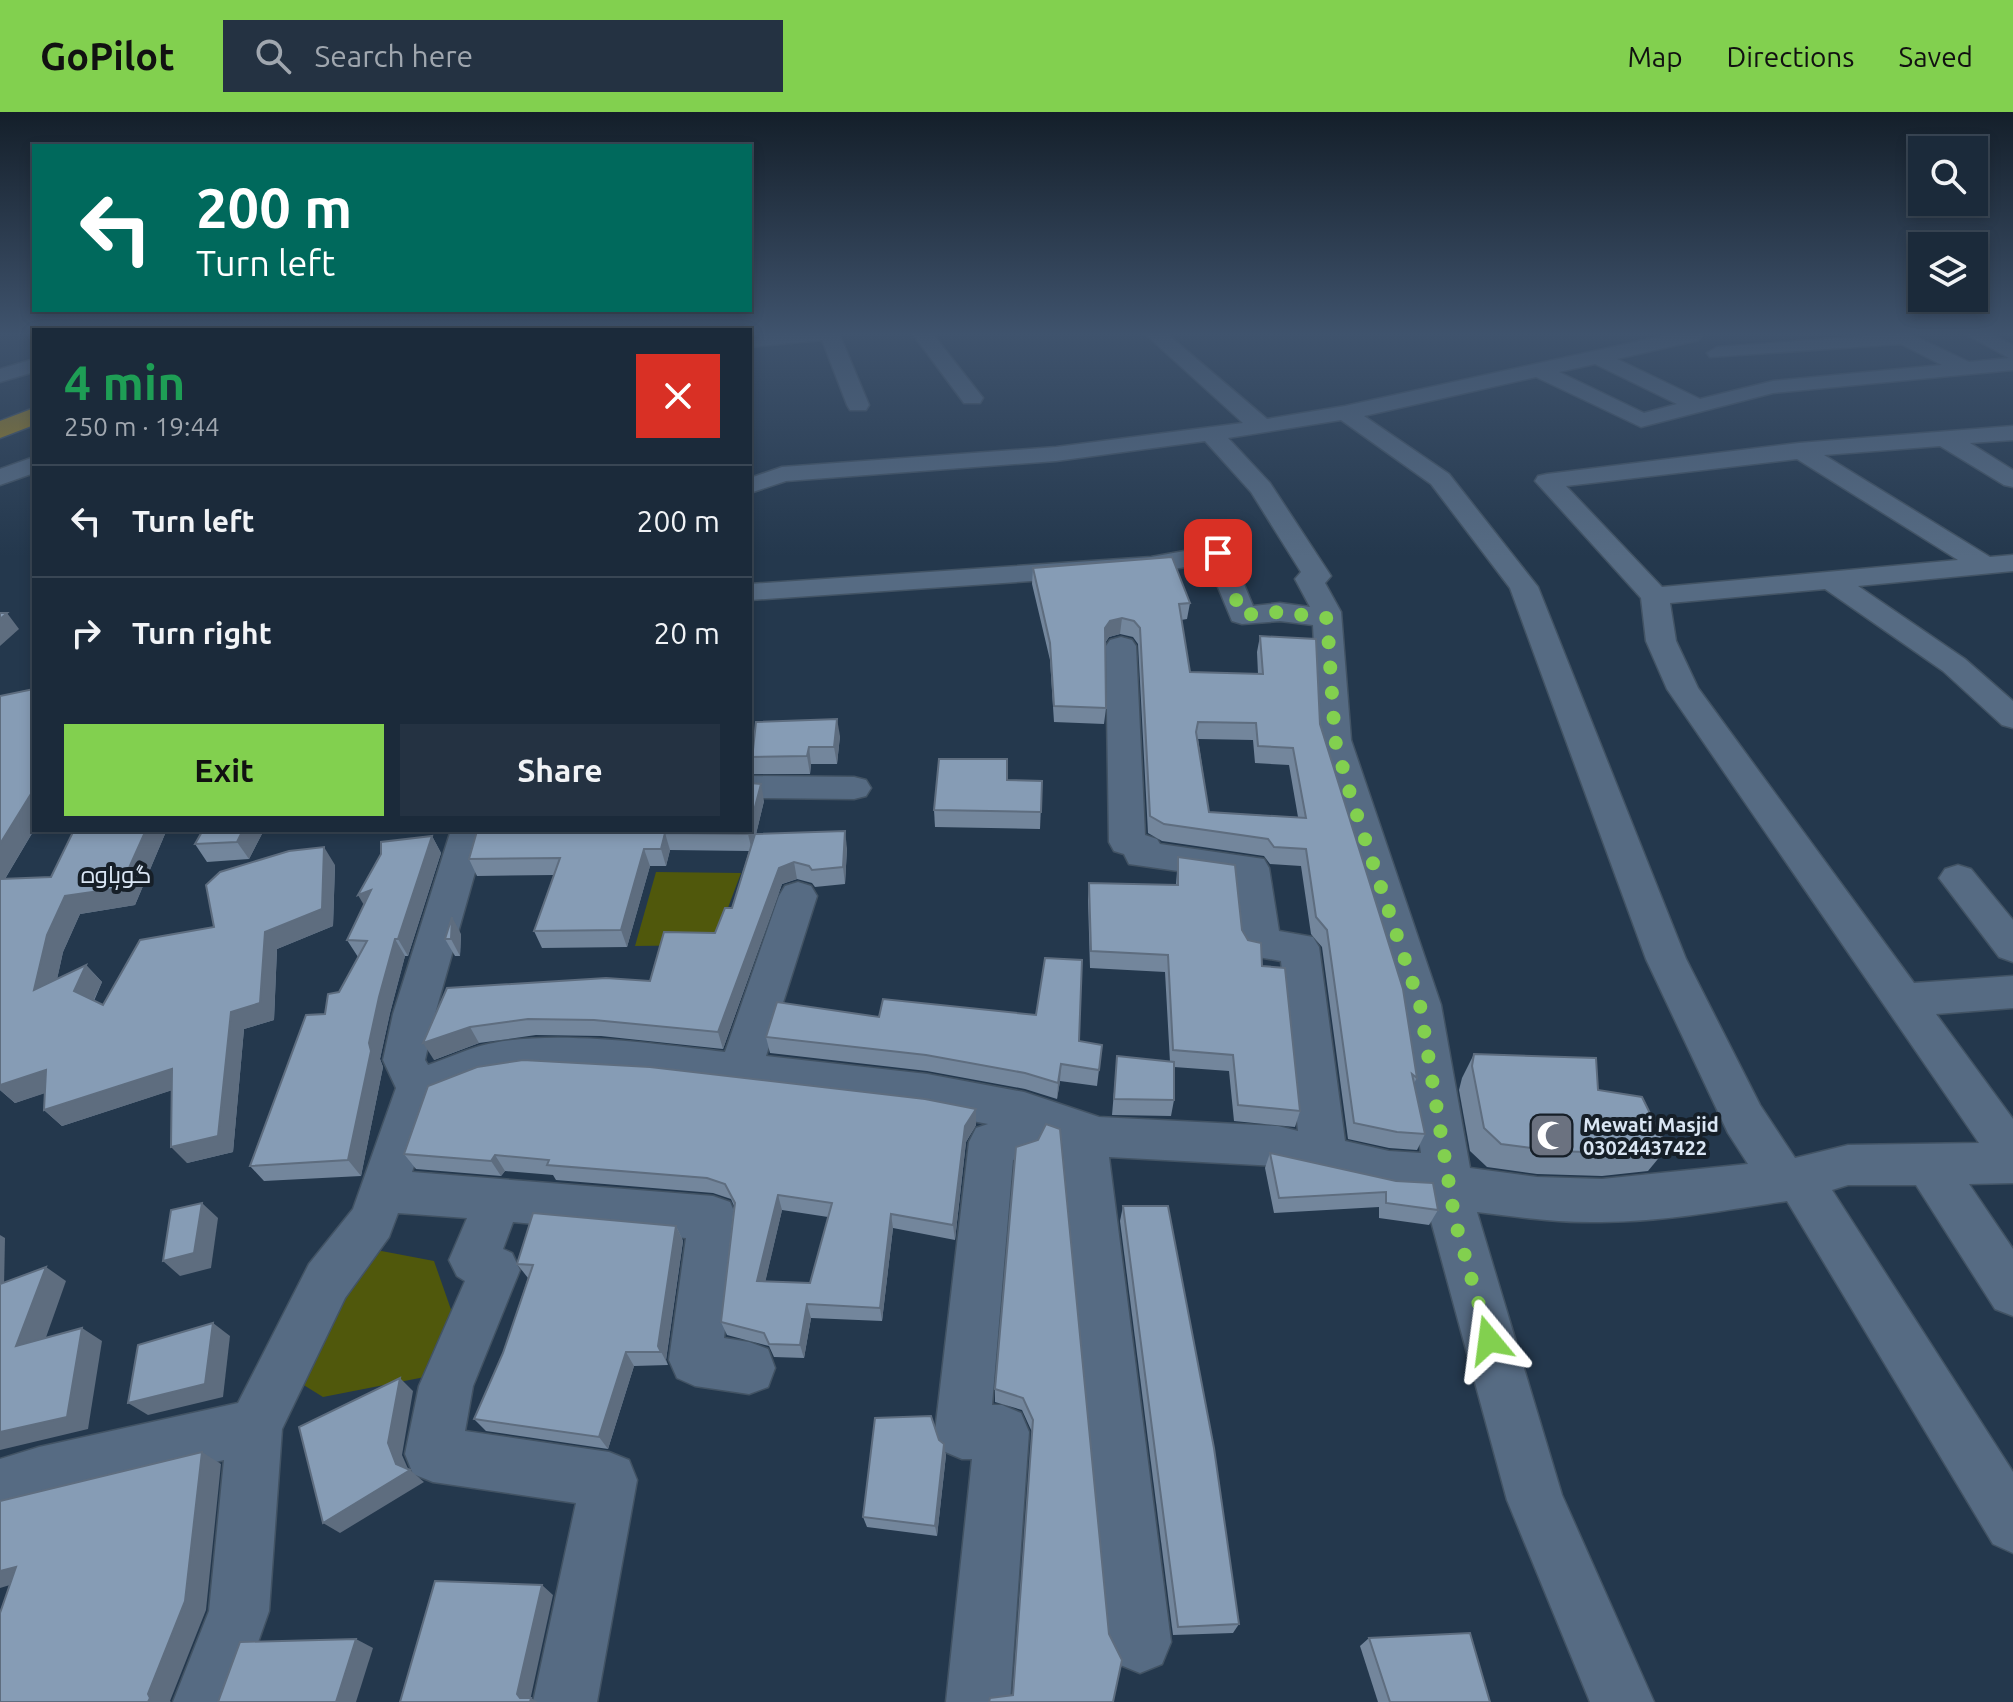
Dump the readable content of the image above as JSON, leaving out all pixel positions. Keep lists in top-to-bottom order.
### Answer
{
  "districts": ["گوہاوہ"],
  "places": {
    "mosque": ["Mewati Masjid 03024437422"]
  },
  "page": {
    "header": "GoPilot",
    "search": "Search here",
    "nav": ["Map", "Directions", "Saved"],
    "turn": ["200 m", "Turn left"],
    "heading": ["4 min", "250 m · 19:44"],
    "list": [
      {
        "name": "Turn left",
        "value": "200 m"
      },
      {
        "name": "Turn right",
        "value": "20 m"
      }
    ],
    "buttons": ["Exit", "Share"]
  }
}
